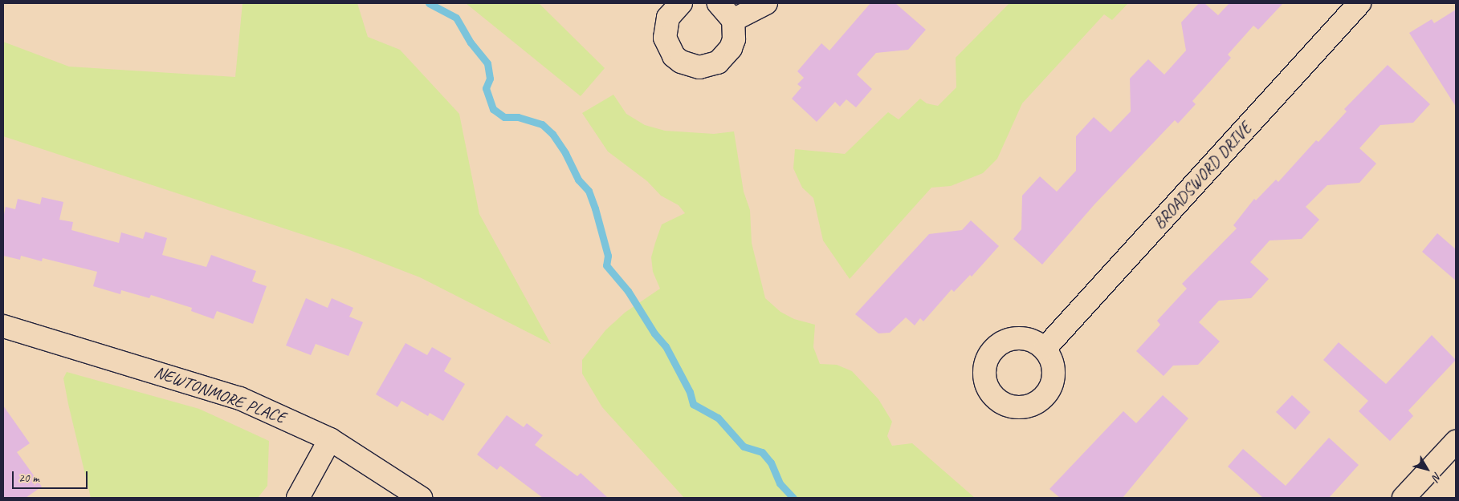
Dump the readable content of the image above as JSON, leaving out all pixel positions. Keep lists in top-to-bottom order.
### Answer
{
  "streets": {
    "street": ["BROADSWORD DRIVE", "NEWTONMORE PLACE"]
  },
  "scale_bar": "20 m",
  "north": "bottom right"
}
